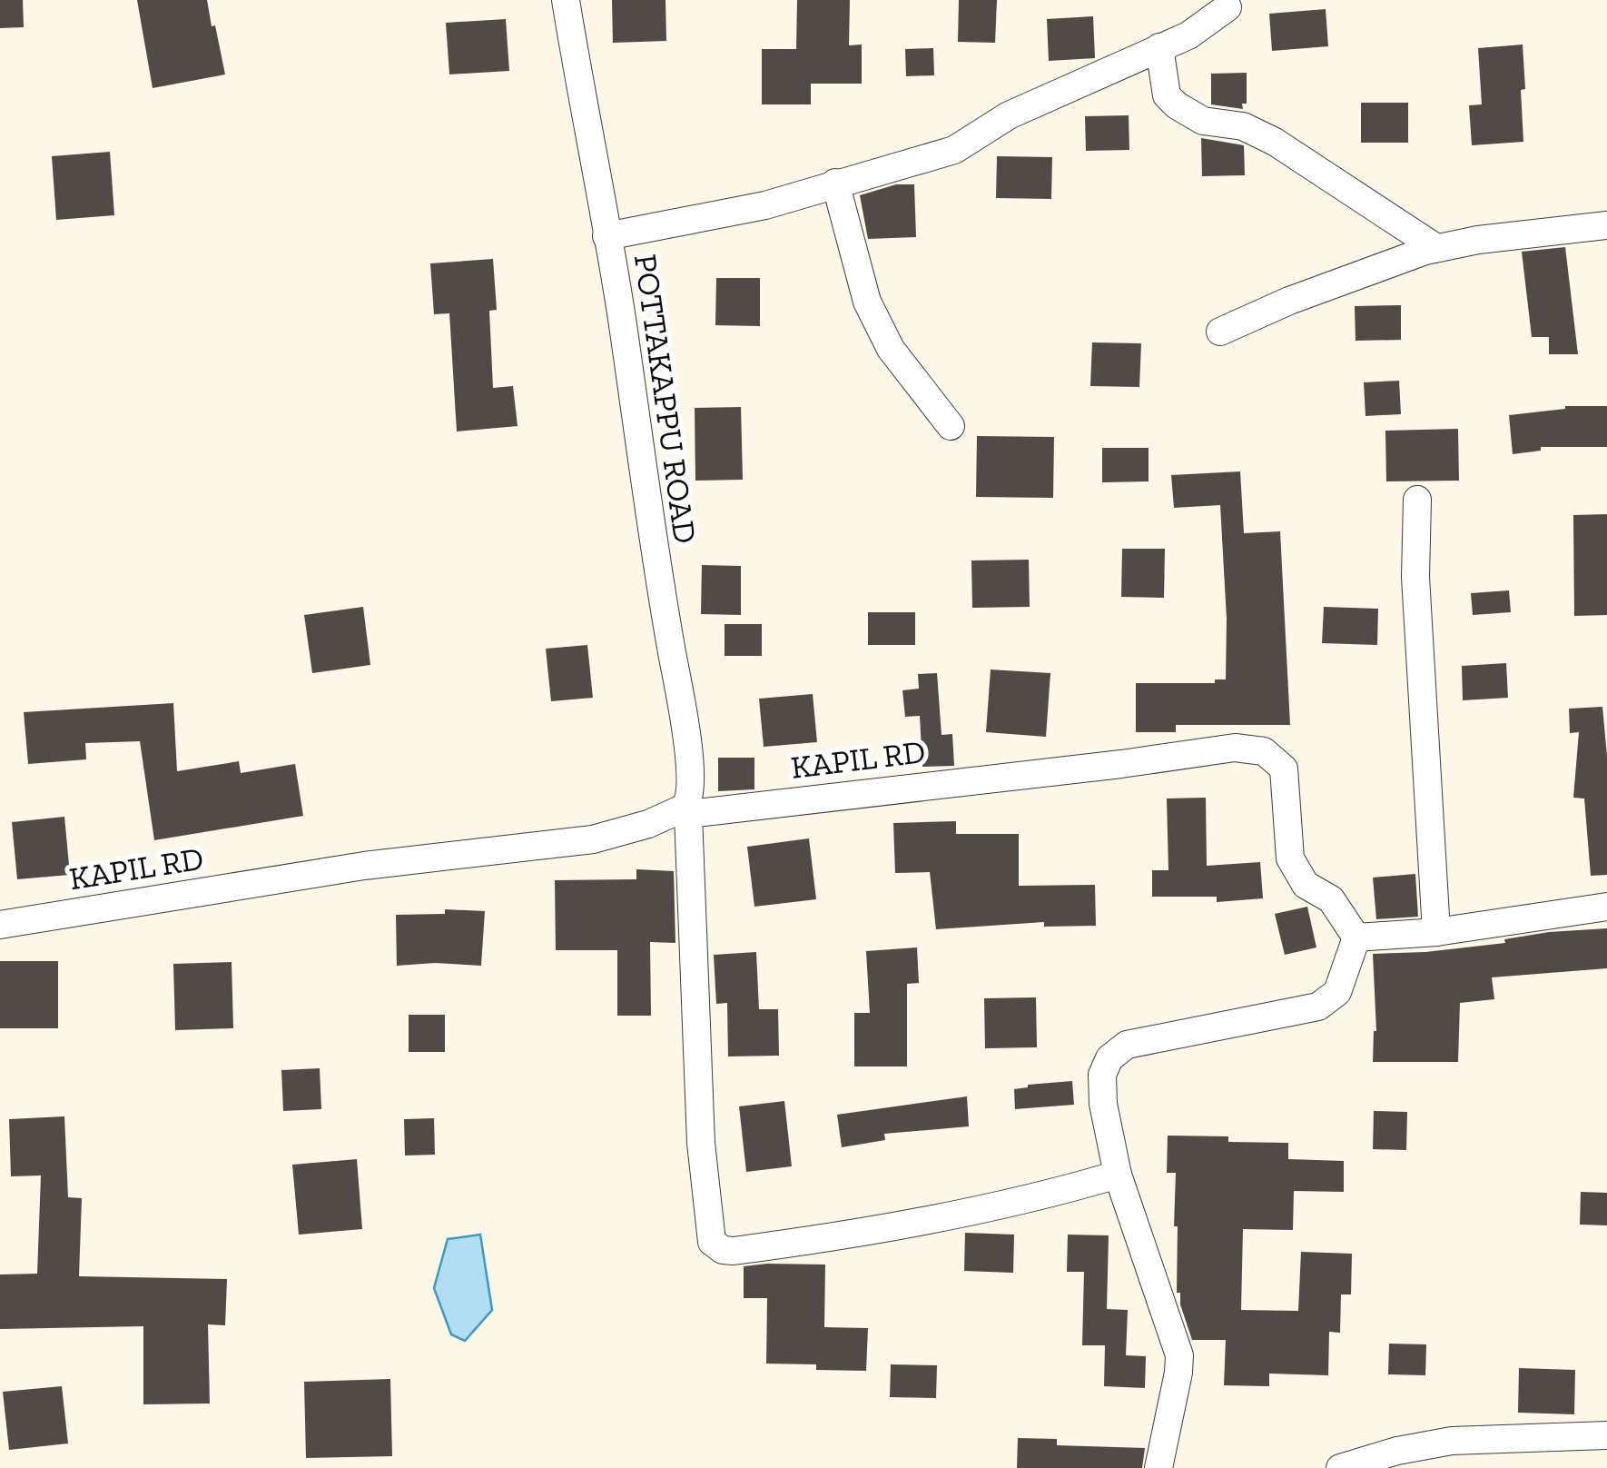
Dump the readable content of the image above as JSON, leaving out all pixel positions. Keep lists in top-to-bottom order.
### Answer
{
  "streets": {
    "street": ["POTTAKAPPU ROAD", "KAPIL RD"]
  },
  "crossings": [
    ["POTTAKAPPU ROAD", "KAPIL RD"]
  ]
}
